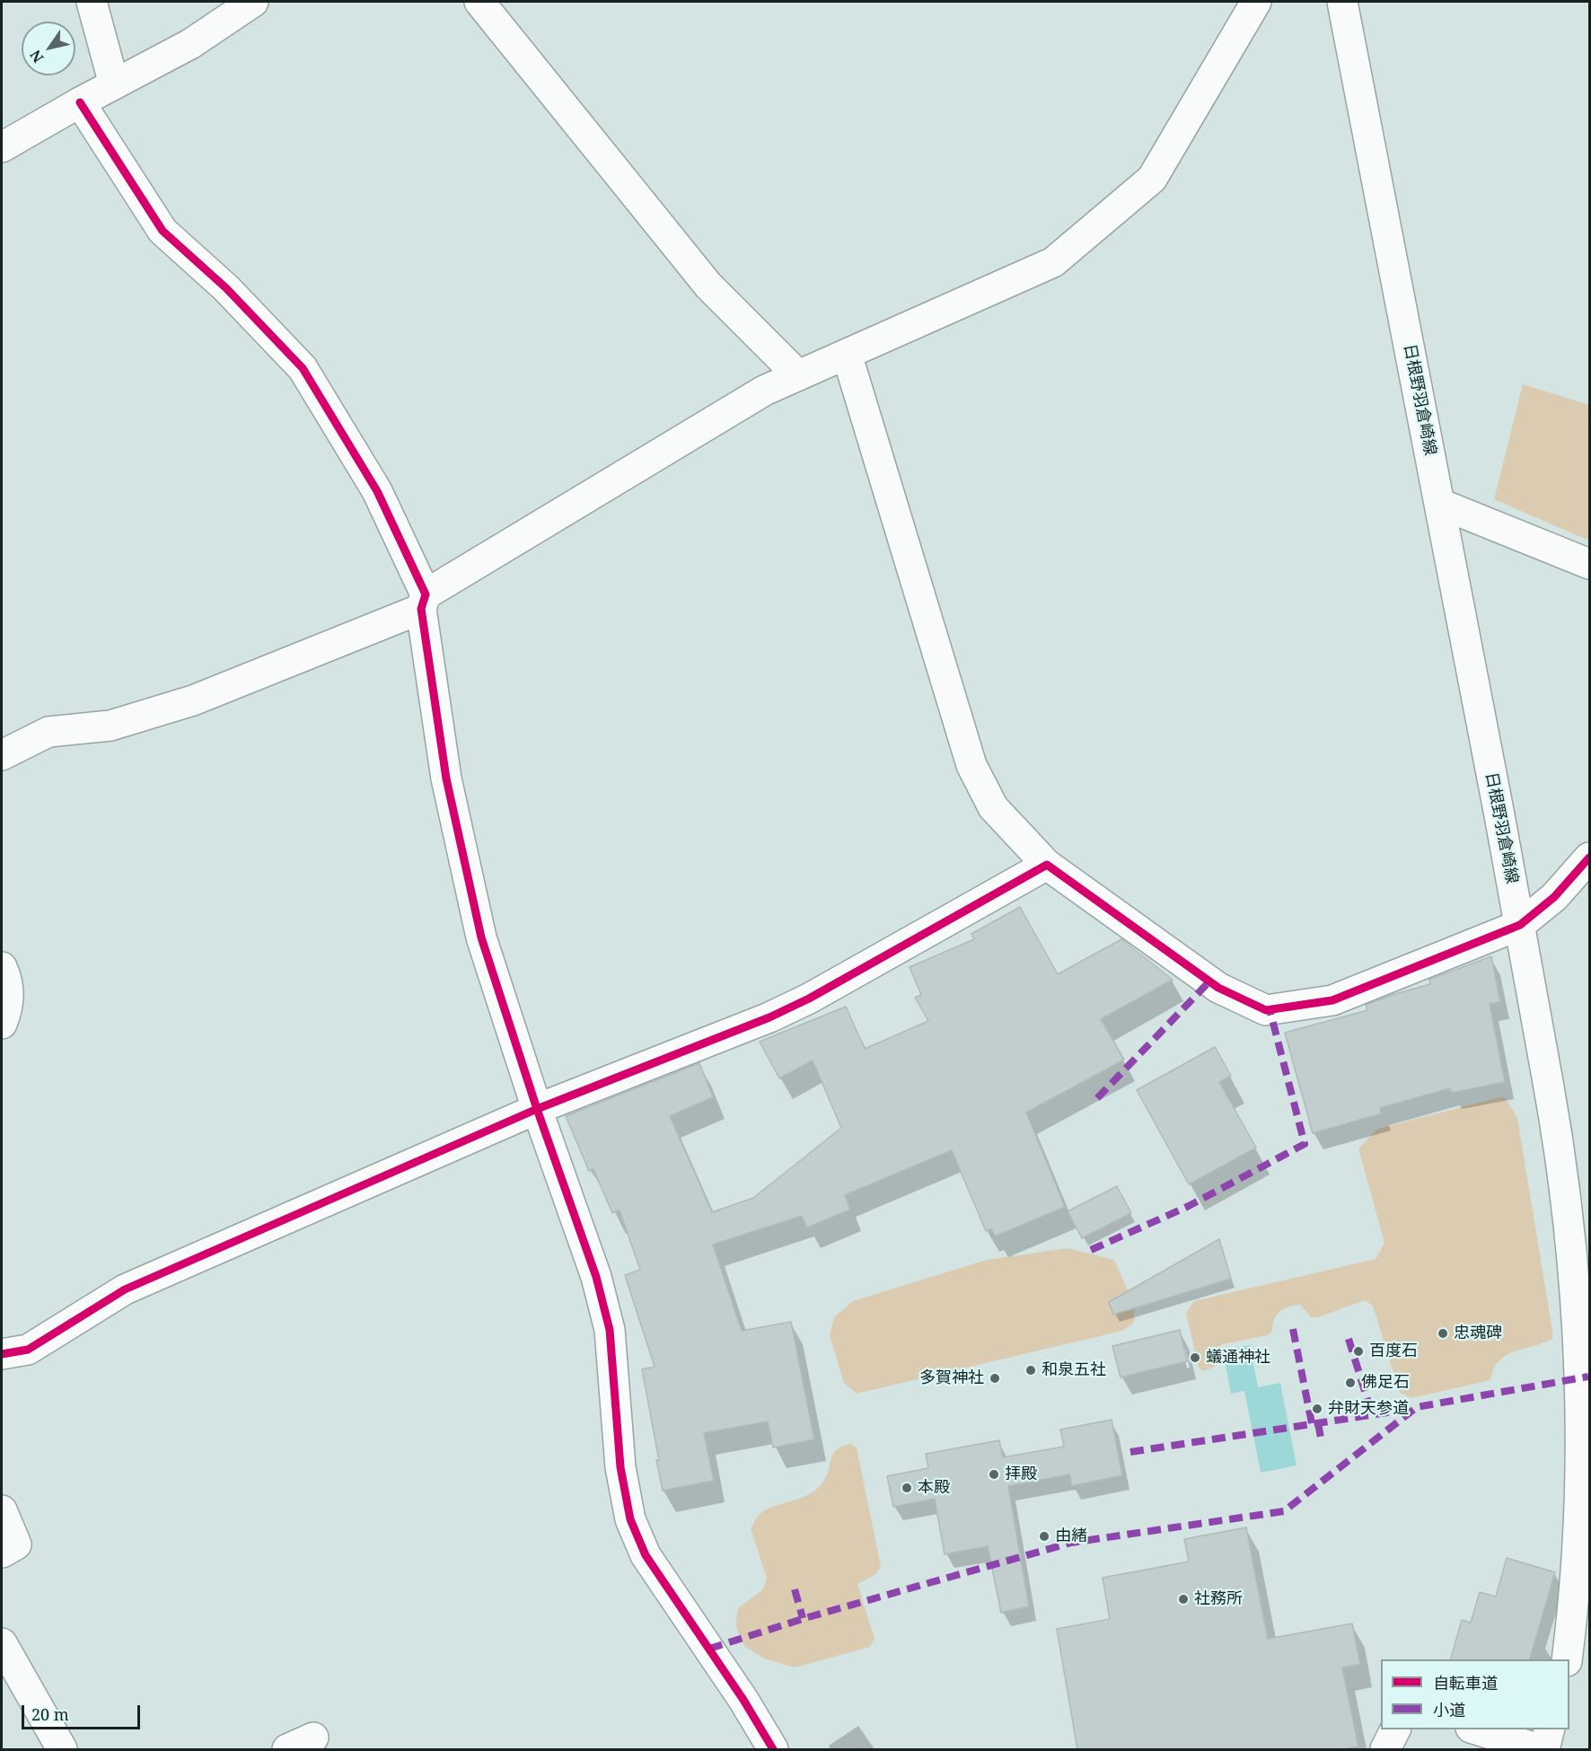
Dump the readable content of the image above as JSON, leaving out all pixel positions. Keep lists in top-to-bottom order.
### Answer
{
  "streets": {
    "street": ["日根野羽倉崎線"]
  },
  "places": [
    "忠魂碑",
    "百度石",
    "蟻通神社",
    "和泉五社",
    "多賀神社",
    "佛足石",
    "弁財天参道",
    "拝殿",
    "本殿",
    "由緒",
    "社務所"
  ],
  "legend": ["自転車道", "小道"],
  "scale_bar": "20 m",
  "north": "bottom left"
}
